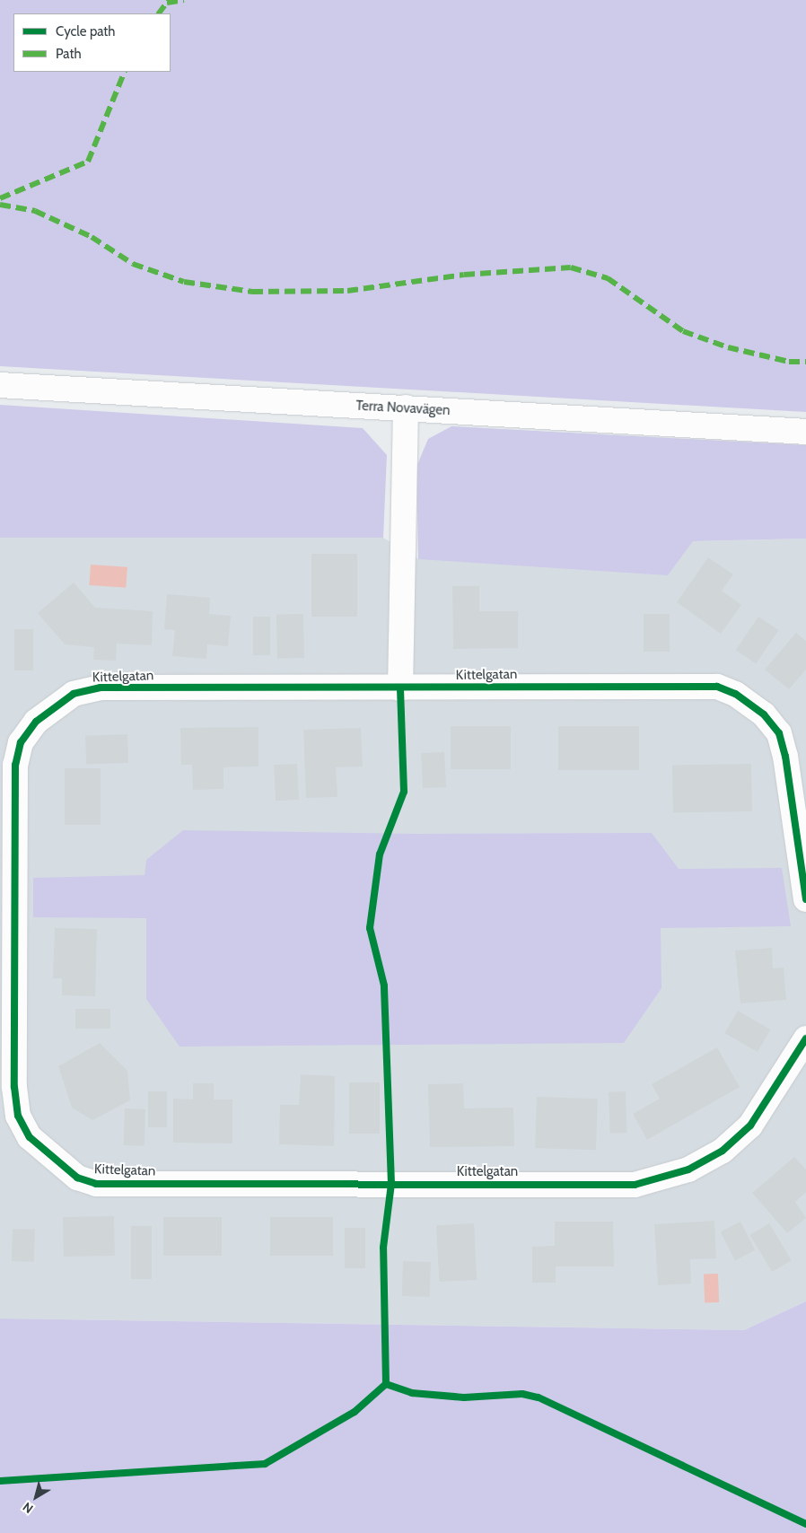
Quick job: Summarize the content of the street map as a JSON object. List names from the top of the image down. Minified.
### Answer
{"streets":{"street":["Terra Novavägen","Kittelgatan"]},"legend":["Cycle path","Path"],"north":"bottom left"}
